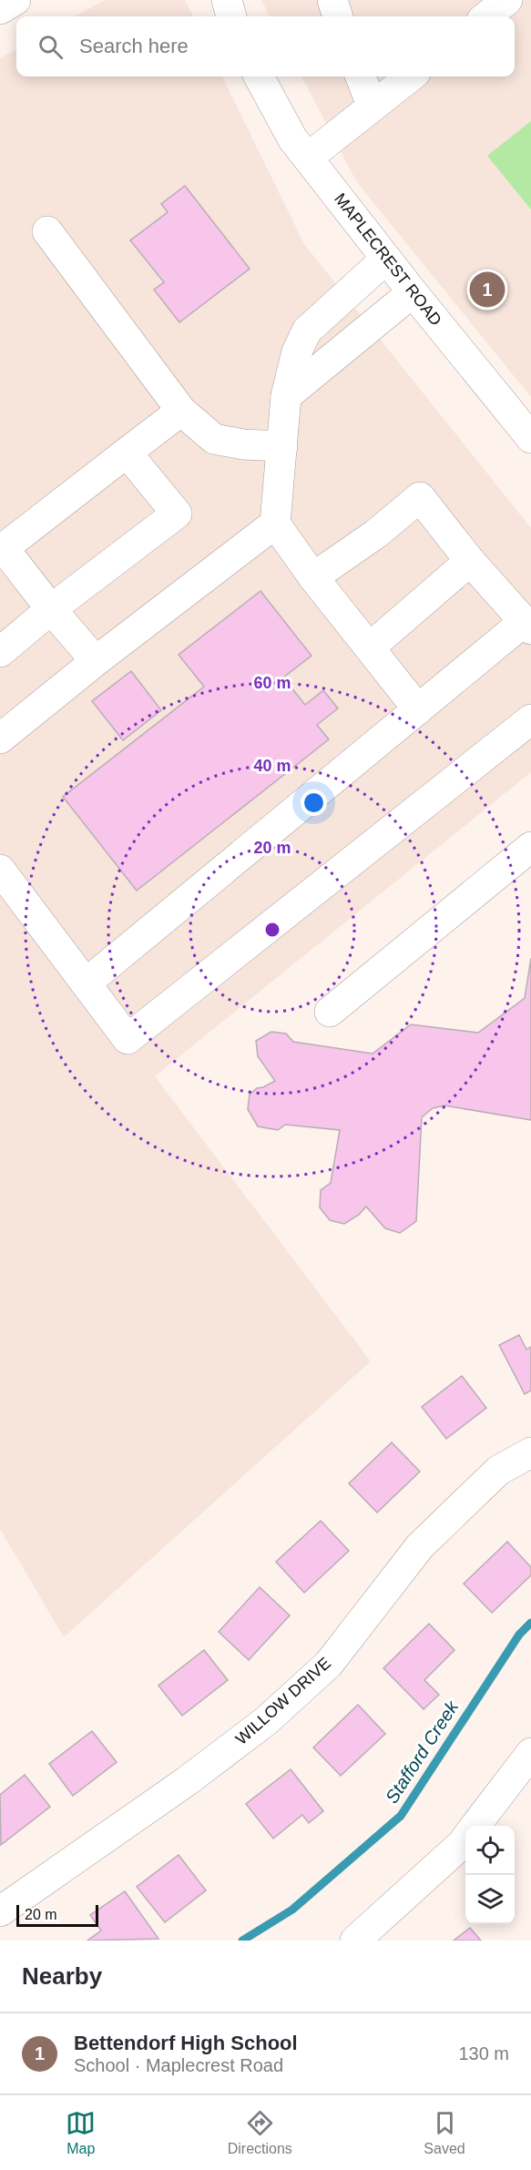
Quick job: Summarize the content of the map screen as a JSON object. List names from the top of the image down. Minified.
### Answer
{"streets":{"street":["MAPLECREST ROAD","WILLOW DRIVE"]},"water":["Stafford Creek"],"scale_bar":"20 m","page":{"search":"Search here","pins":"1","scale":"20 m","heading":"Nearby","list":[{"mark":"1","name":"Bettendorf High School","note":"School · Maplecrest Road","value":"130 m"}],"nav":["Map","Directions","Saved"]},"rings":["60 m","40 m","20 m"]}
